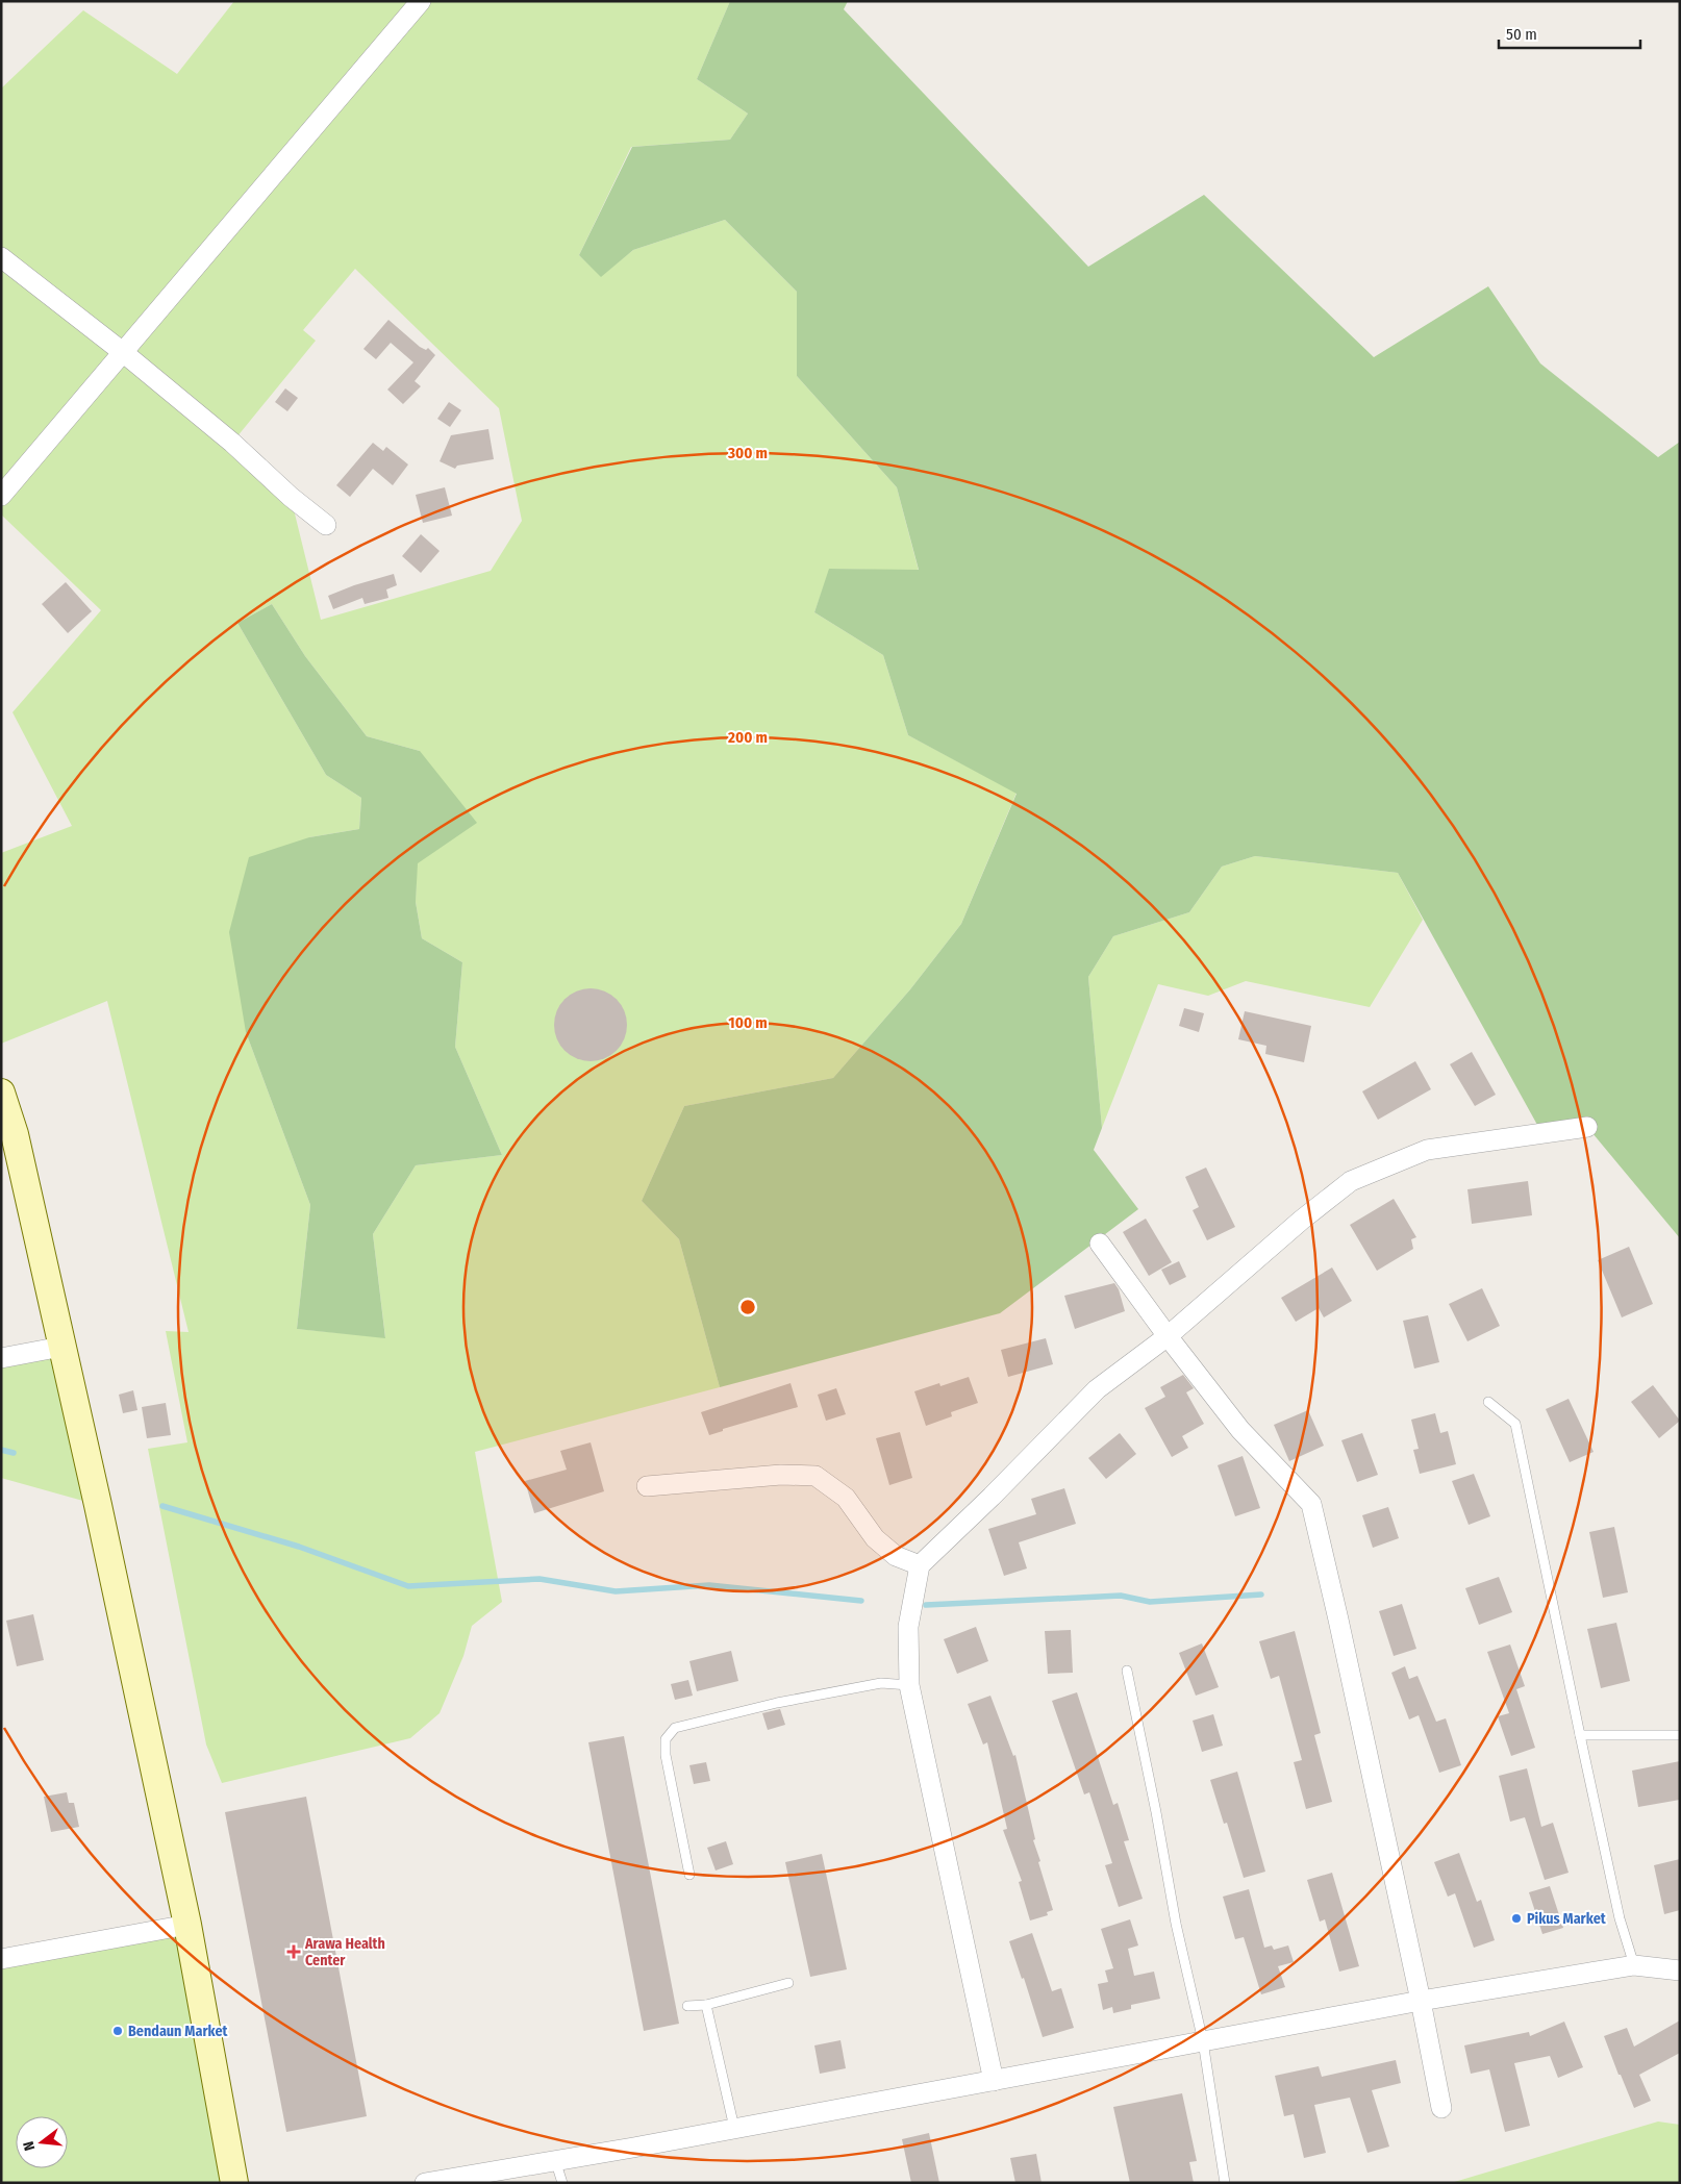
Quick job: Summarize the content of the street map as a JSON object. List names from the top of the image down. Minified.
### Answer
{"places":{"other":["Pikus Market","Bendaun Market"],"health":["Arawa Health Center"]},"scale_bar":"50 m","north":"left","rings":["300 m","200 m","100 m"]}
